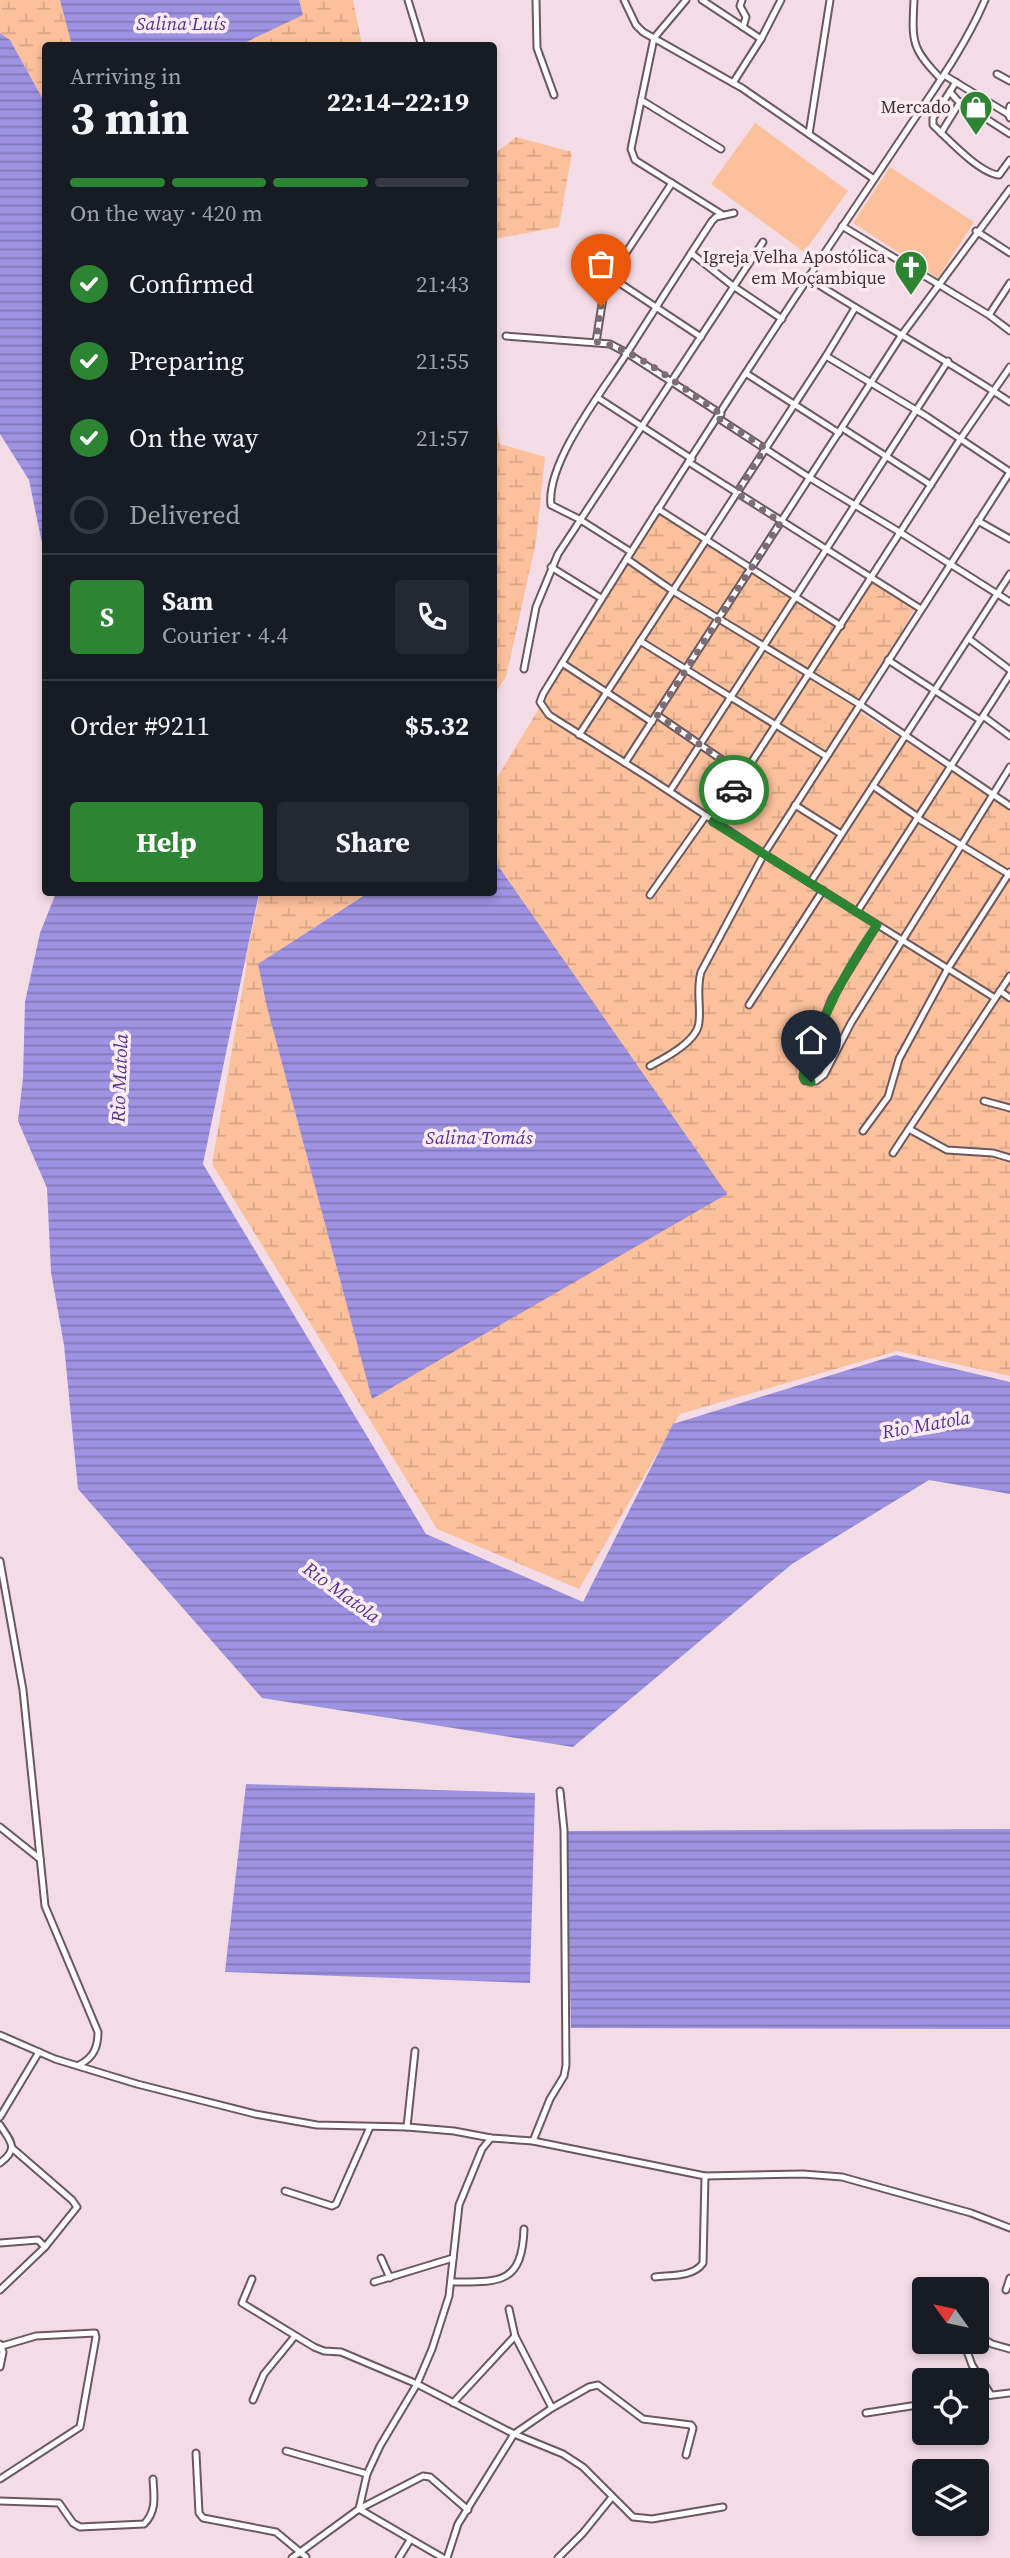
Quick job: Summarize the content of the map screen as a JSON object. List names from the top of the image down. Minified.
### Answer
{"water":["Salina Luís","Rio Matola","Salina Tomás"],"places":{"shop":["Mercado"],"church":["Igreja Velha Apostólica em Moçambique"]},"north":"top left","page":{"heading":["3 min","Arriving in","22:14–22:19"],"panel":["Sam","Courier · 4.4","Order #9211","$5.32"],"bar":"On the way · 420 m","list":[["Confirmed","21:43"],["Preparing","21:55"],["On the way","21:57"],"Delivered"],"round":"S","buttons":["Help","Share"]}}
